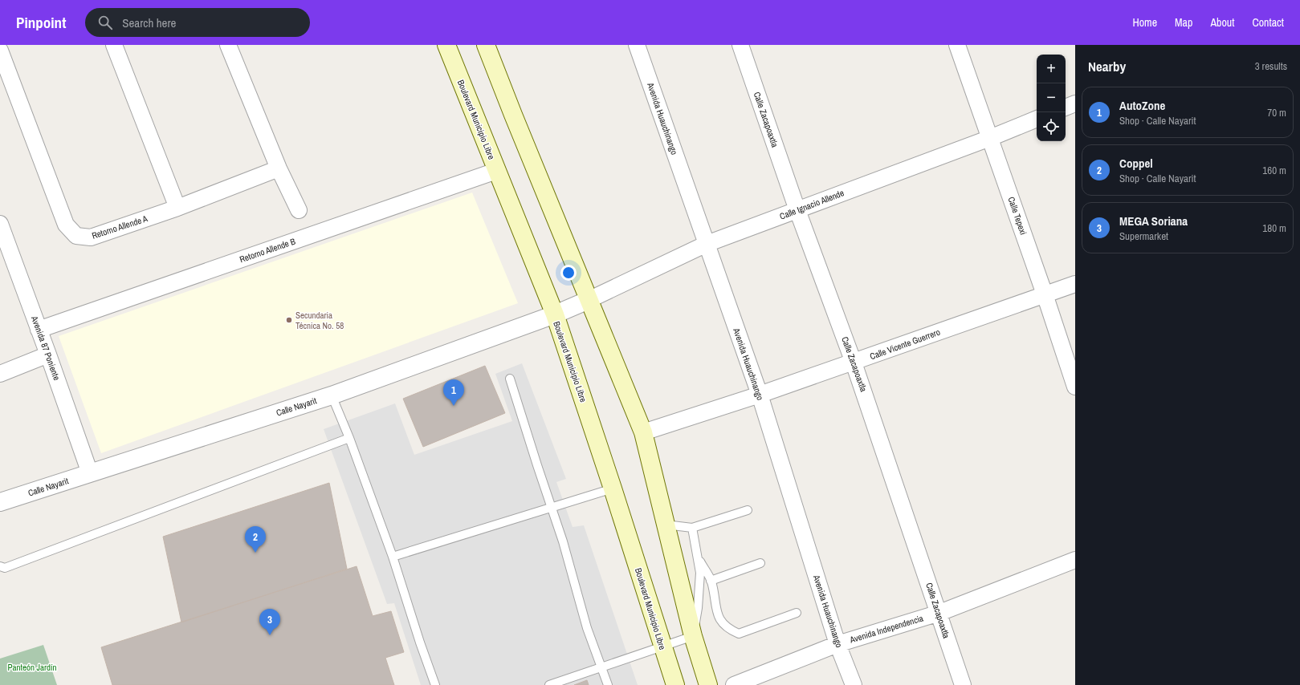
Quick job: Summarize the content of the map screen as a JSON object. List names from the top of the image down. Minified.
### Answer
{"streets":{"main road":["Boulevard Municipio Libre"],"street":["Avenida Huauchinango","Calle Zacapoaxtla","Calle Ignacio Allende","Calle Tepexi","Retorno Allende A","Retorno Allende B","Calle Vicente Guerrero","Avenida 87 Poniente","Calle Nayarit","Avenida Independencia"]},"crossings":[["Avenida Huauchinango","Calle Ignacio Allende"],["Avenida Huauchinango","Calle Vicente Guerrero"],["Avenida Huauchinango","Avenida Independencia"],["Boulevard Municipio Libre","Retorno Allende B"],["Boulevard Municipio Libre","Calle Nayarit"],["Calle Zacapoaxtla","Calle Ignacio Allende"],["Calle Zacapoaxtla","Calle Vicente Guerrero"],["Calle Zacapoaxtla","Avenida Independencia"],["Calle Ignacio Allende","Calle Tepexi"],["Calle Ignacio Allende","Calle Nayarit"],["Calle Tepexi","Calle Vicente Guerrero"],["Retorno Allende B","Avenida 87 Poniente"],["Avenida 87 Poniente","Calle Nayarit"]],"parks":["Panteón Jardín"],"places":["Secundaria Técnica No. 58"],"page":{"header":"Pinpoint","search":"Search here","nav":["Home","Map","About","Contact"],"heading":["Nearby","3 results"],"map_buttons":["+","−"],"list":[{"mark":"1","name":"AutoZone","note":"Shop · Calle Nayarit","value":"70 m"},{"mark":"2","name":"Coppel","note":"Shop · Calle Nayarit","value":"160 m"},{"mark":"3","name":"MEGA Soriana","note":"Supermarket","value":"180 m"}],"pins":["1","2","3"]}}
